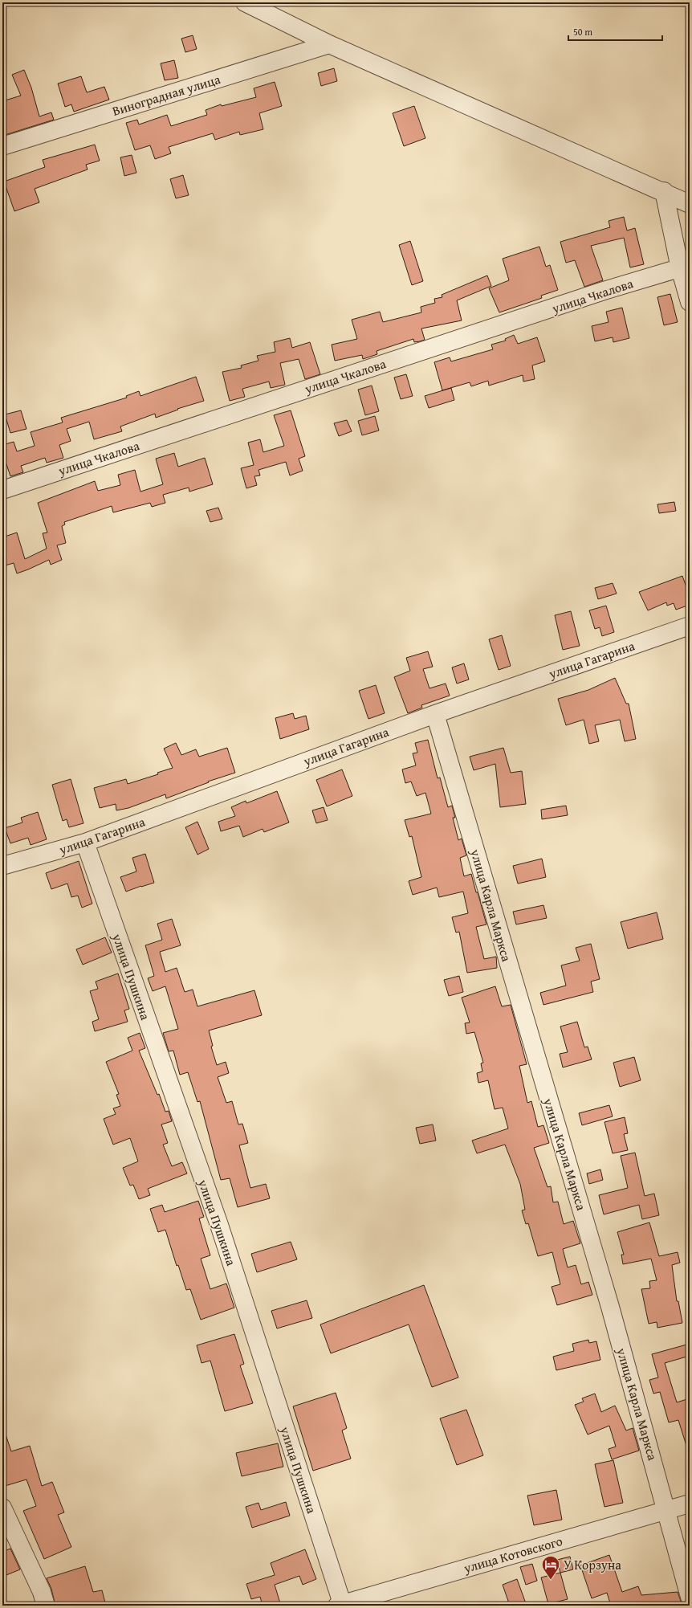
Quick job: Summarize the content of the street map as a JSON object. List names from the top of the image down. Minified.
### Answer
{"streets":{"street":["Виноградная улица","улица Чкалова","улица Гагарина","улица Карла Маркса","улица Пушкина","улица Котовского"]},"crossings":[["улица Гагарина","улица Карла Маркса"],["улица Гагарина","улица Пушкина"],["улица Карла Маркса","улица Котовского"],["улица Пушкина","улица Котовского"]],"places":{"hotel":["У Корзуна"]},"scale_bar":"50 m"}
